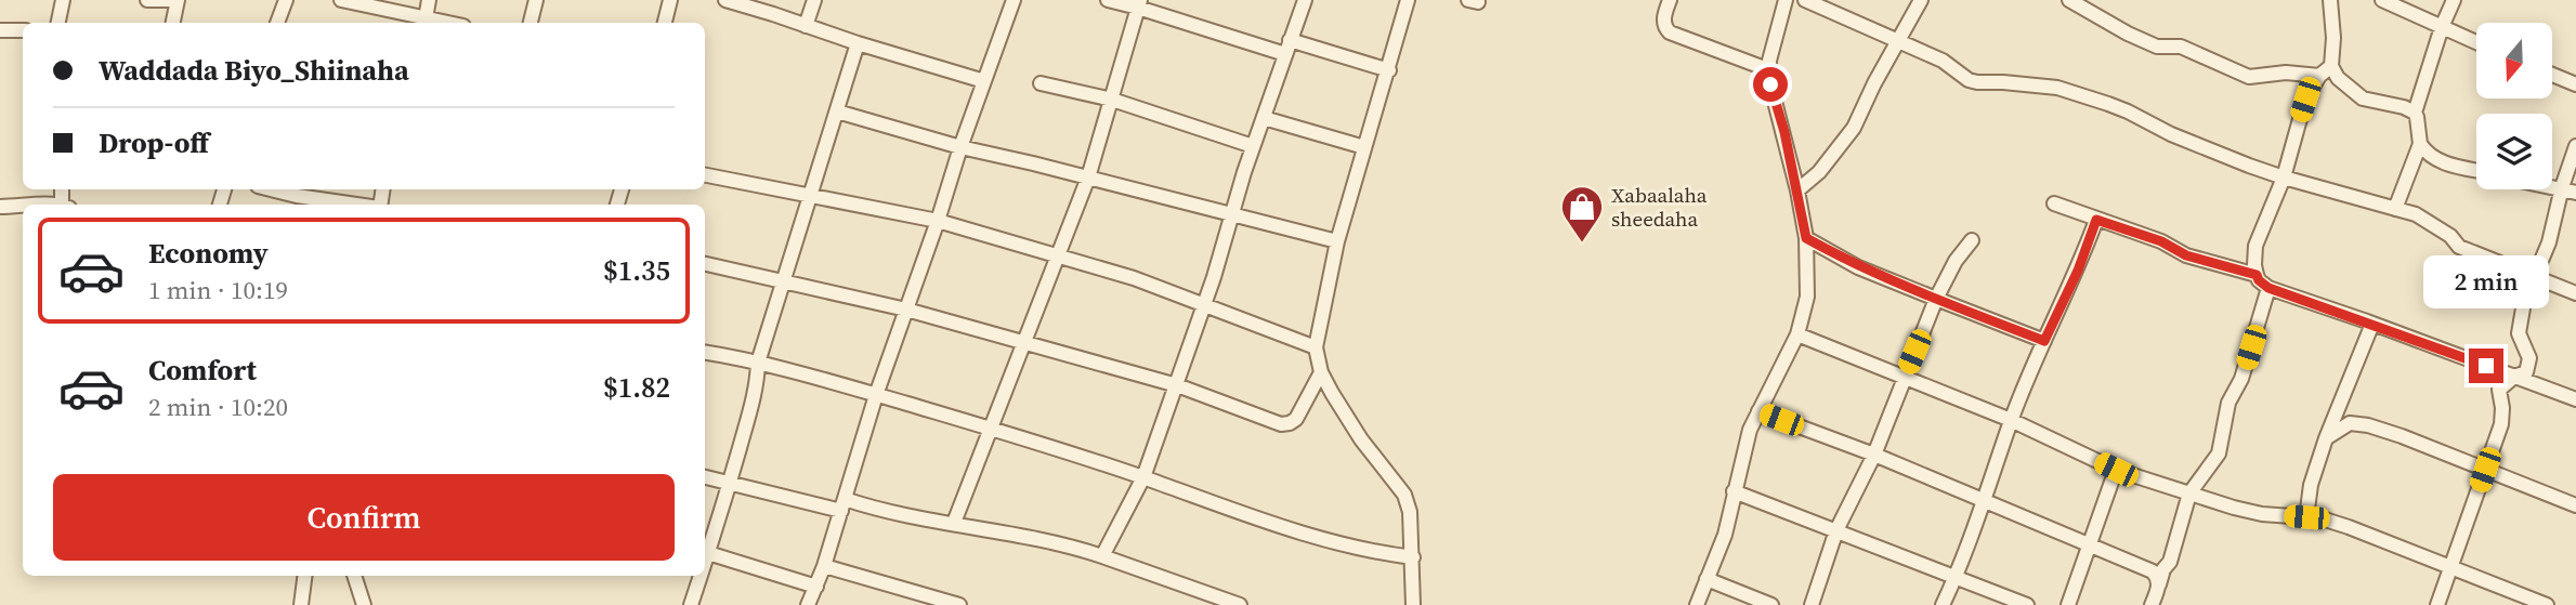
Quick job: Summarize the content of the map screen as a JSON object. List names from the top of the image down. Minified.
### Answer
{"places":{"shop":["Xabaalaha sheedaha"]},"north":"bottom","page":{"banner":["Waddada Biyo_Shiinaha","Drop-off"],"list":[{"name":"Economy","note":"1 min · 10:19","value":"$1.35"},{"name":"Comfort","note":"2 min · 10:20","value":"$1.82"}],"bubble":"2 min","buttons":"Confirm"}}
